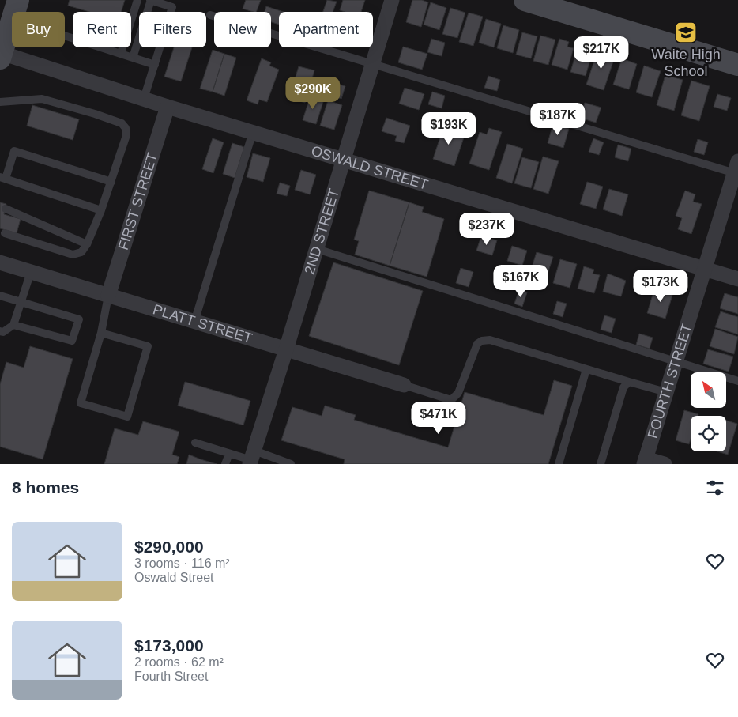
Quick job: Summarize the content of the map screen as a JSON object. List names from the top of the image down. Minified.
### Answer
{"streets":{"street":["OSWALD STREET","FIRST STREET","2ND STREET","PLATT STREET","FOURTH STREET"]},"crossings":[["OSWALD STREET","FIRST STREET"],["OSWALD STREET","2ND STREET"],["OSWALD STREET","FOURTH STREET"],["FIRST STREET","PLATT STREET"],["2ND STREET","PLATT STREET"]],"places":{"school or university":["Waite High School"]},"north":"top left","page":{"chip":["Buy","Rent","Filters","New","Apartment"],"price":["$217K","$290K","$187K","$193K","$237K","$167K","$173K","$471K"],"heading":"8 homes","list":[{"name":"$290,000","note":"3 rooms · 116 m² · Oswald Street"},{"name":"$173,000","note":"2 rooms · 62 m² · Fourth Street"}]}}
